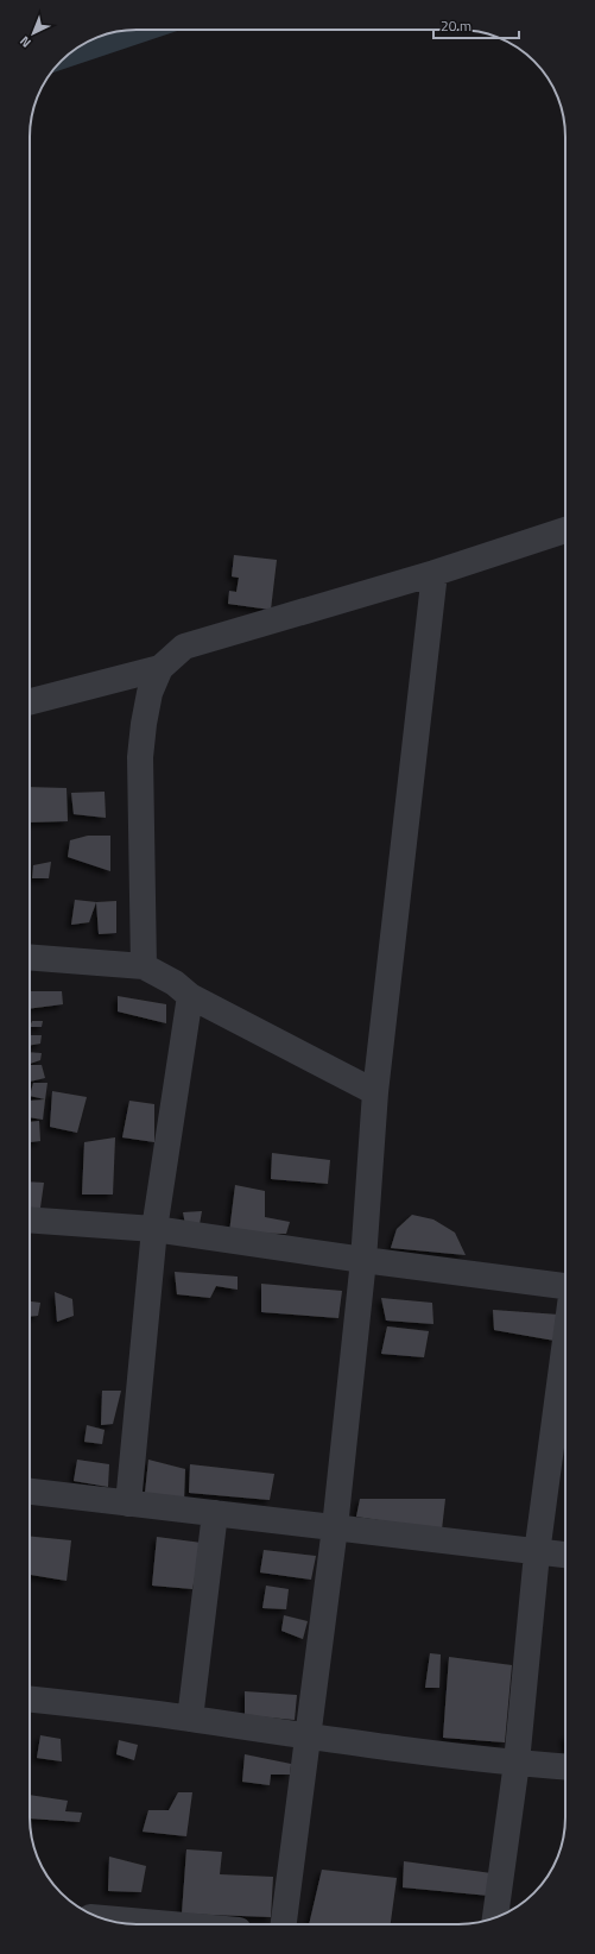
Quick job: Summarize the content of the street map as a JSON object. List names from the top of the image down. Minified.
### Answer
{"scale_bar":"20 m","north":"bottom left"}
